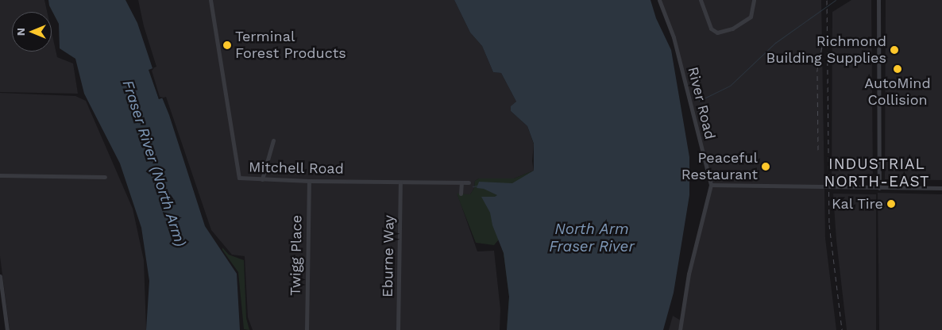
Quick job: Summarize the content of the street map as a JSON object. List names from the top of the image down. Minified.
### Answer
{"streets":{"street":["River Road","Mitchell Road","Twigg Place","Eburne Way"]},"crossings":[["Mitchell Road","Twigg Place"],["Mitchell Road","Eburne Way"]],"districts":["INDUSTRIAL NORTH-EAST"],"water":["Fraser River (North Arm)","North Arm Fraser River"],"places":["Terminal Forest Products","Richmond Building Supplies","AutoMind Collision","Peaceful Restaurant","Kal Tire"],"north":"left"}
